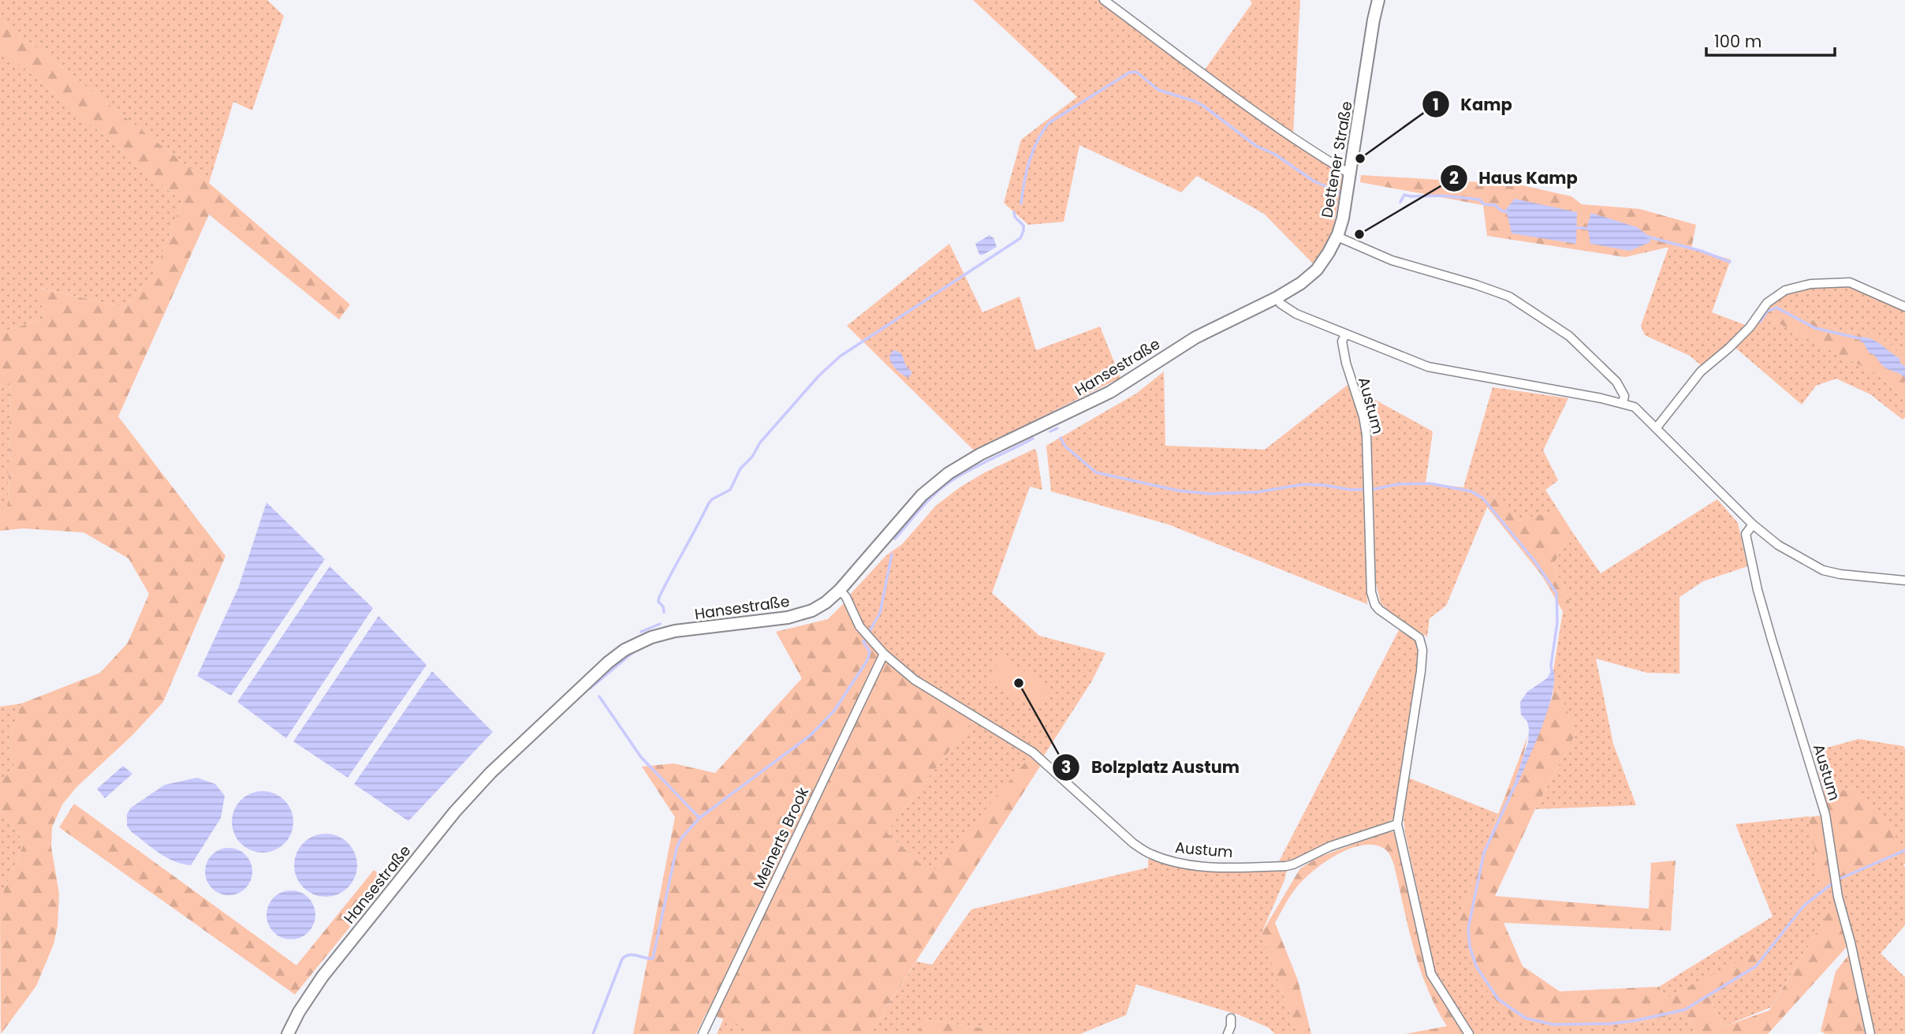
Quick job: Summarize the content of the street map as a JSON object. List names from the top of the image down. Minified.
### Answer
{"streets":{"street":["Dettener Straße","Hansestraße","Austum","Meinerts Brook"]},"crossings":[["Dettener Straße","Hansestraße"],["Hansestraße","Austum"],["Austum","Meinerts Brook"]],"places":["Kamp","Haus Kamp","Bolzplatz Austum"],"scale_bar":"100 m"}
